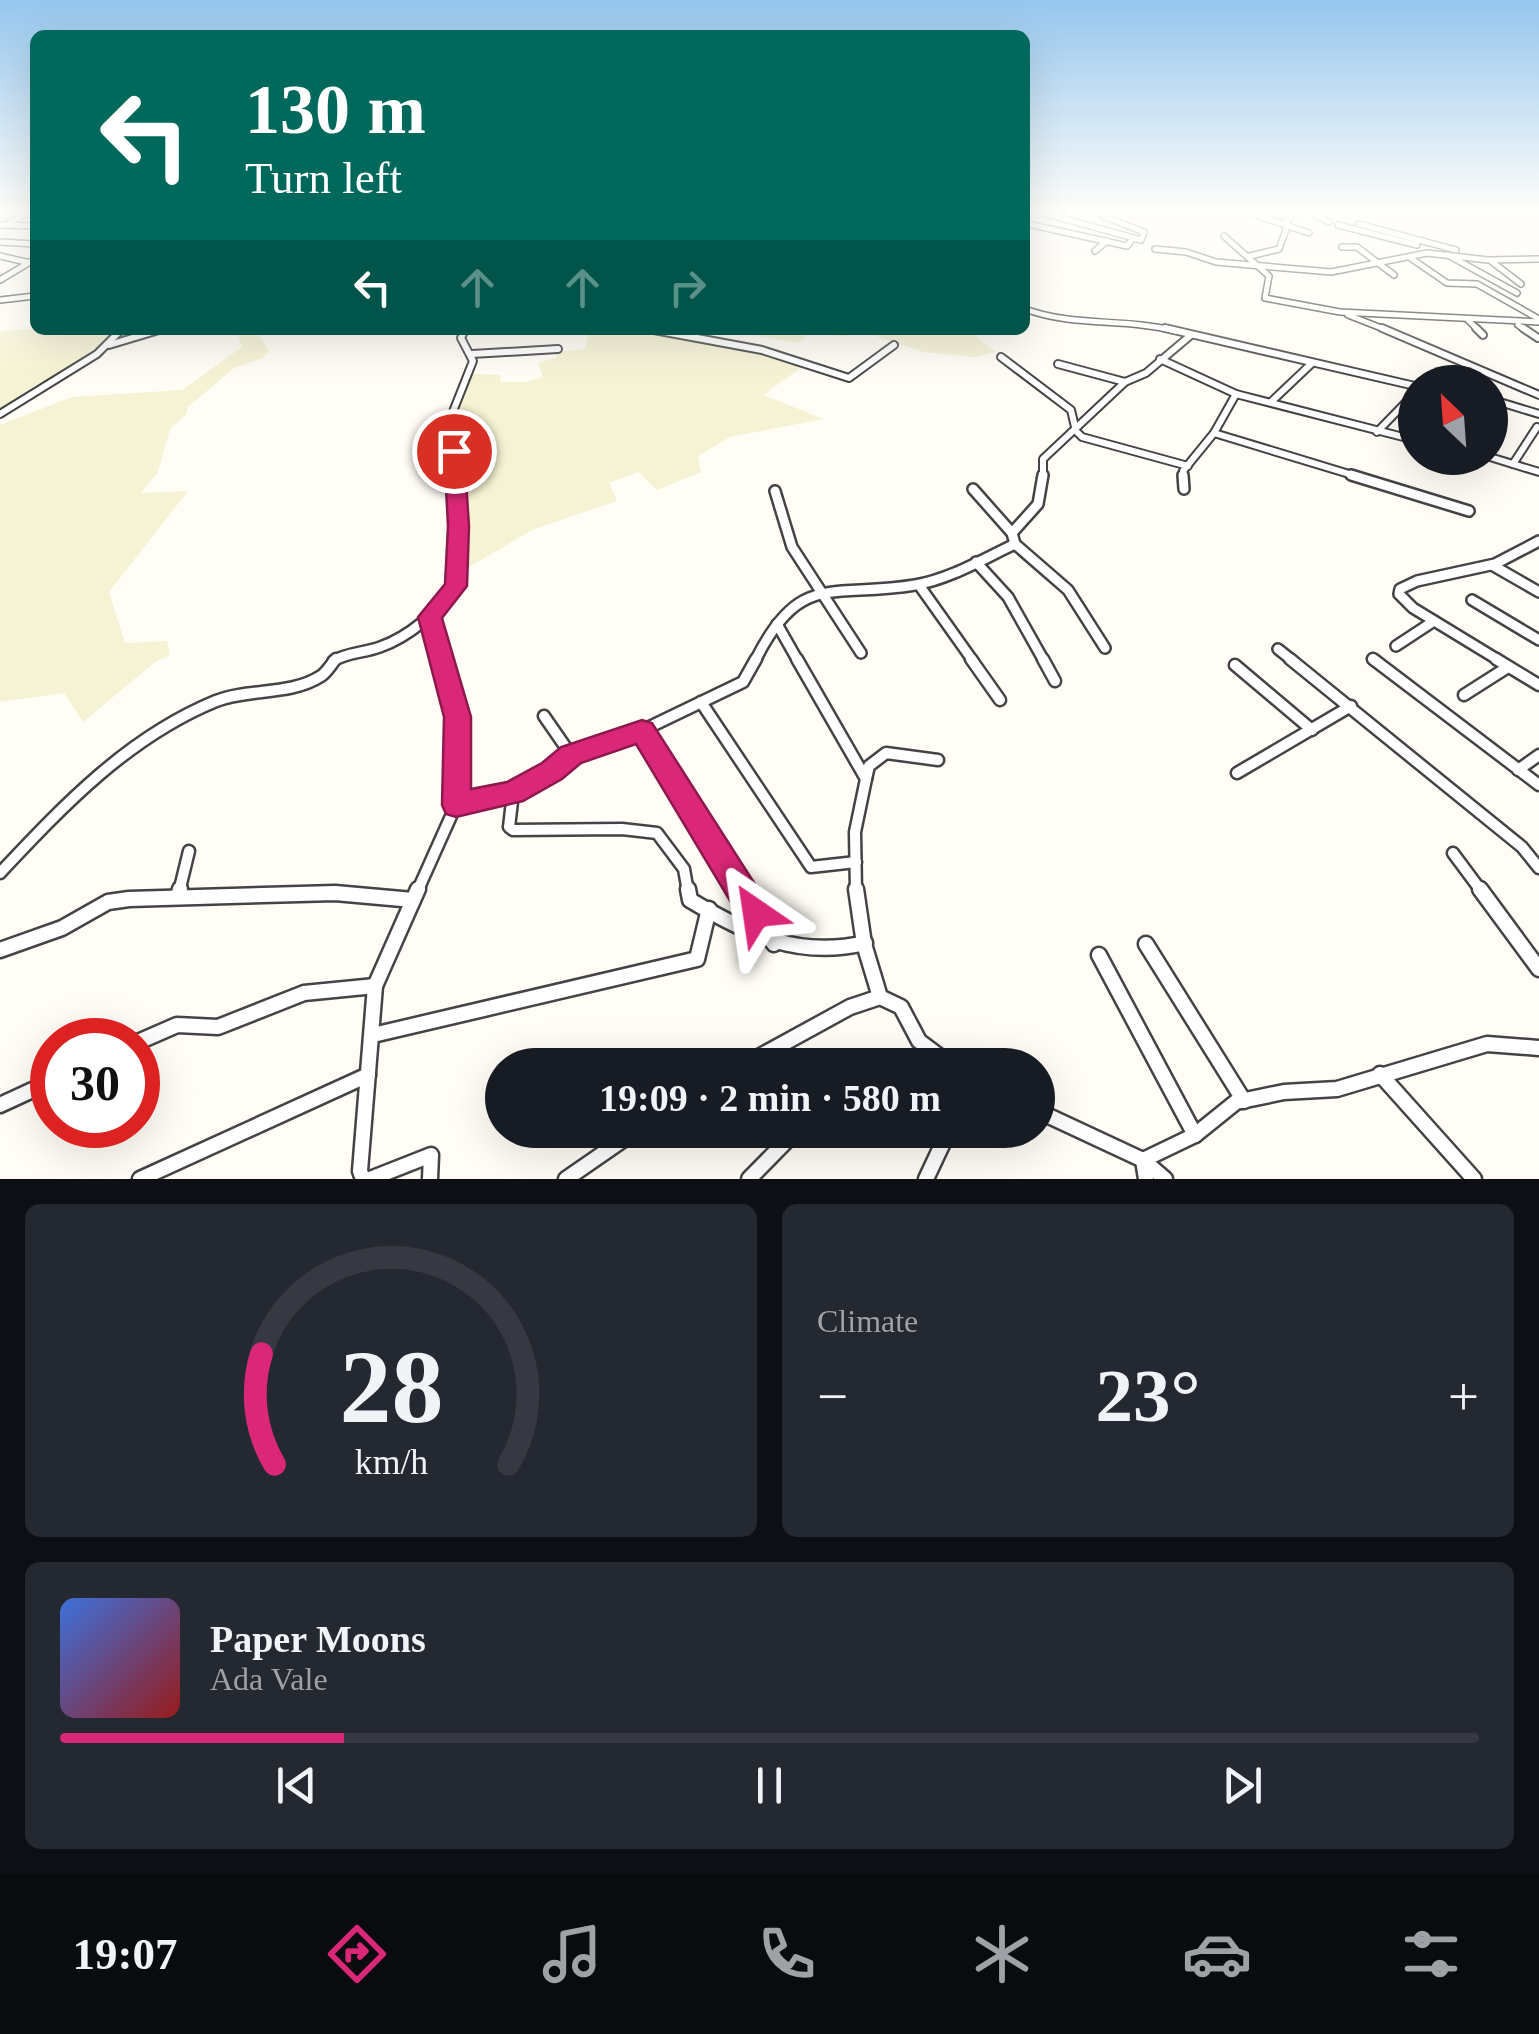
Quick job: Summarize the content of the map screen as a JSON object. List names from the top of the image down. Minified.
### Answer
{"north":"top left","page":{"turn":["130 m","Turn left"],"limit":"30","trip":"19:09 · 2 min · 580 m","tile":"Climate","heat":["−","23°","+"],"song":["Paper Moons","Ada Vale"],"tabs":"19:07","gauge":["28","km/h"]}}
